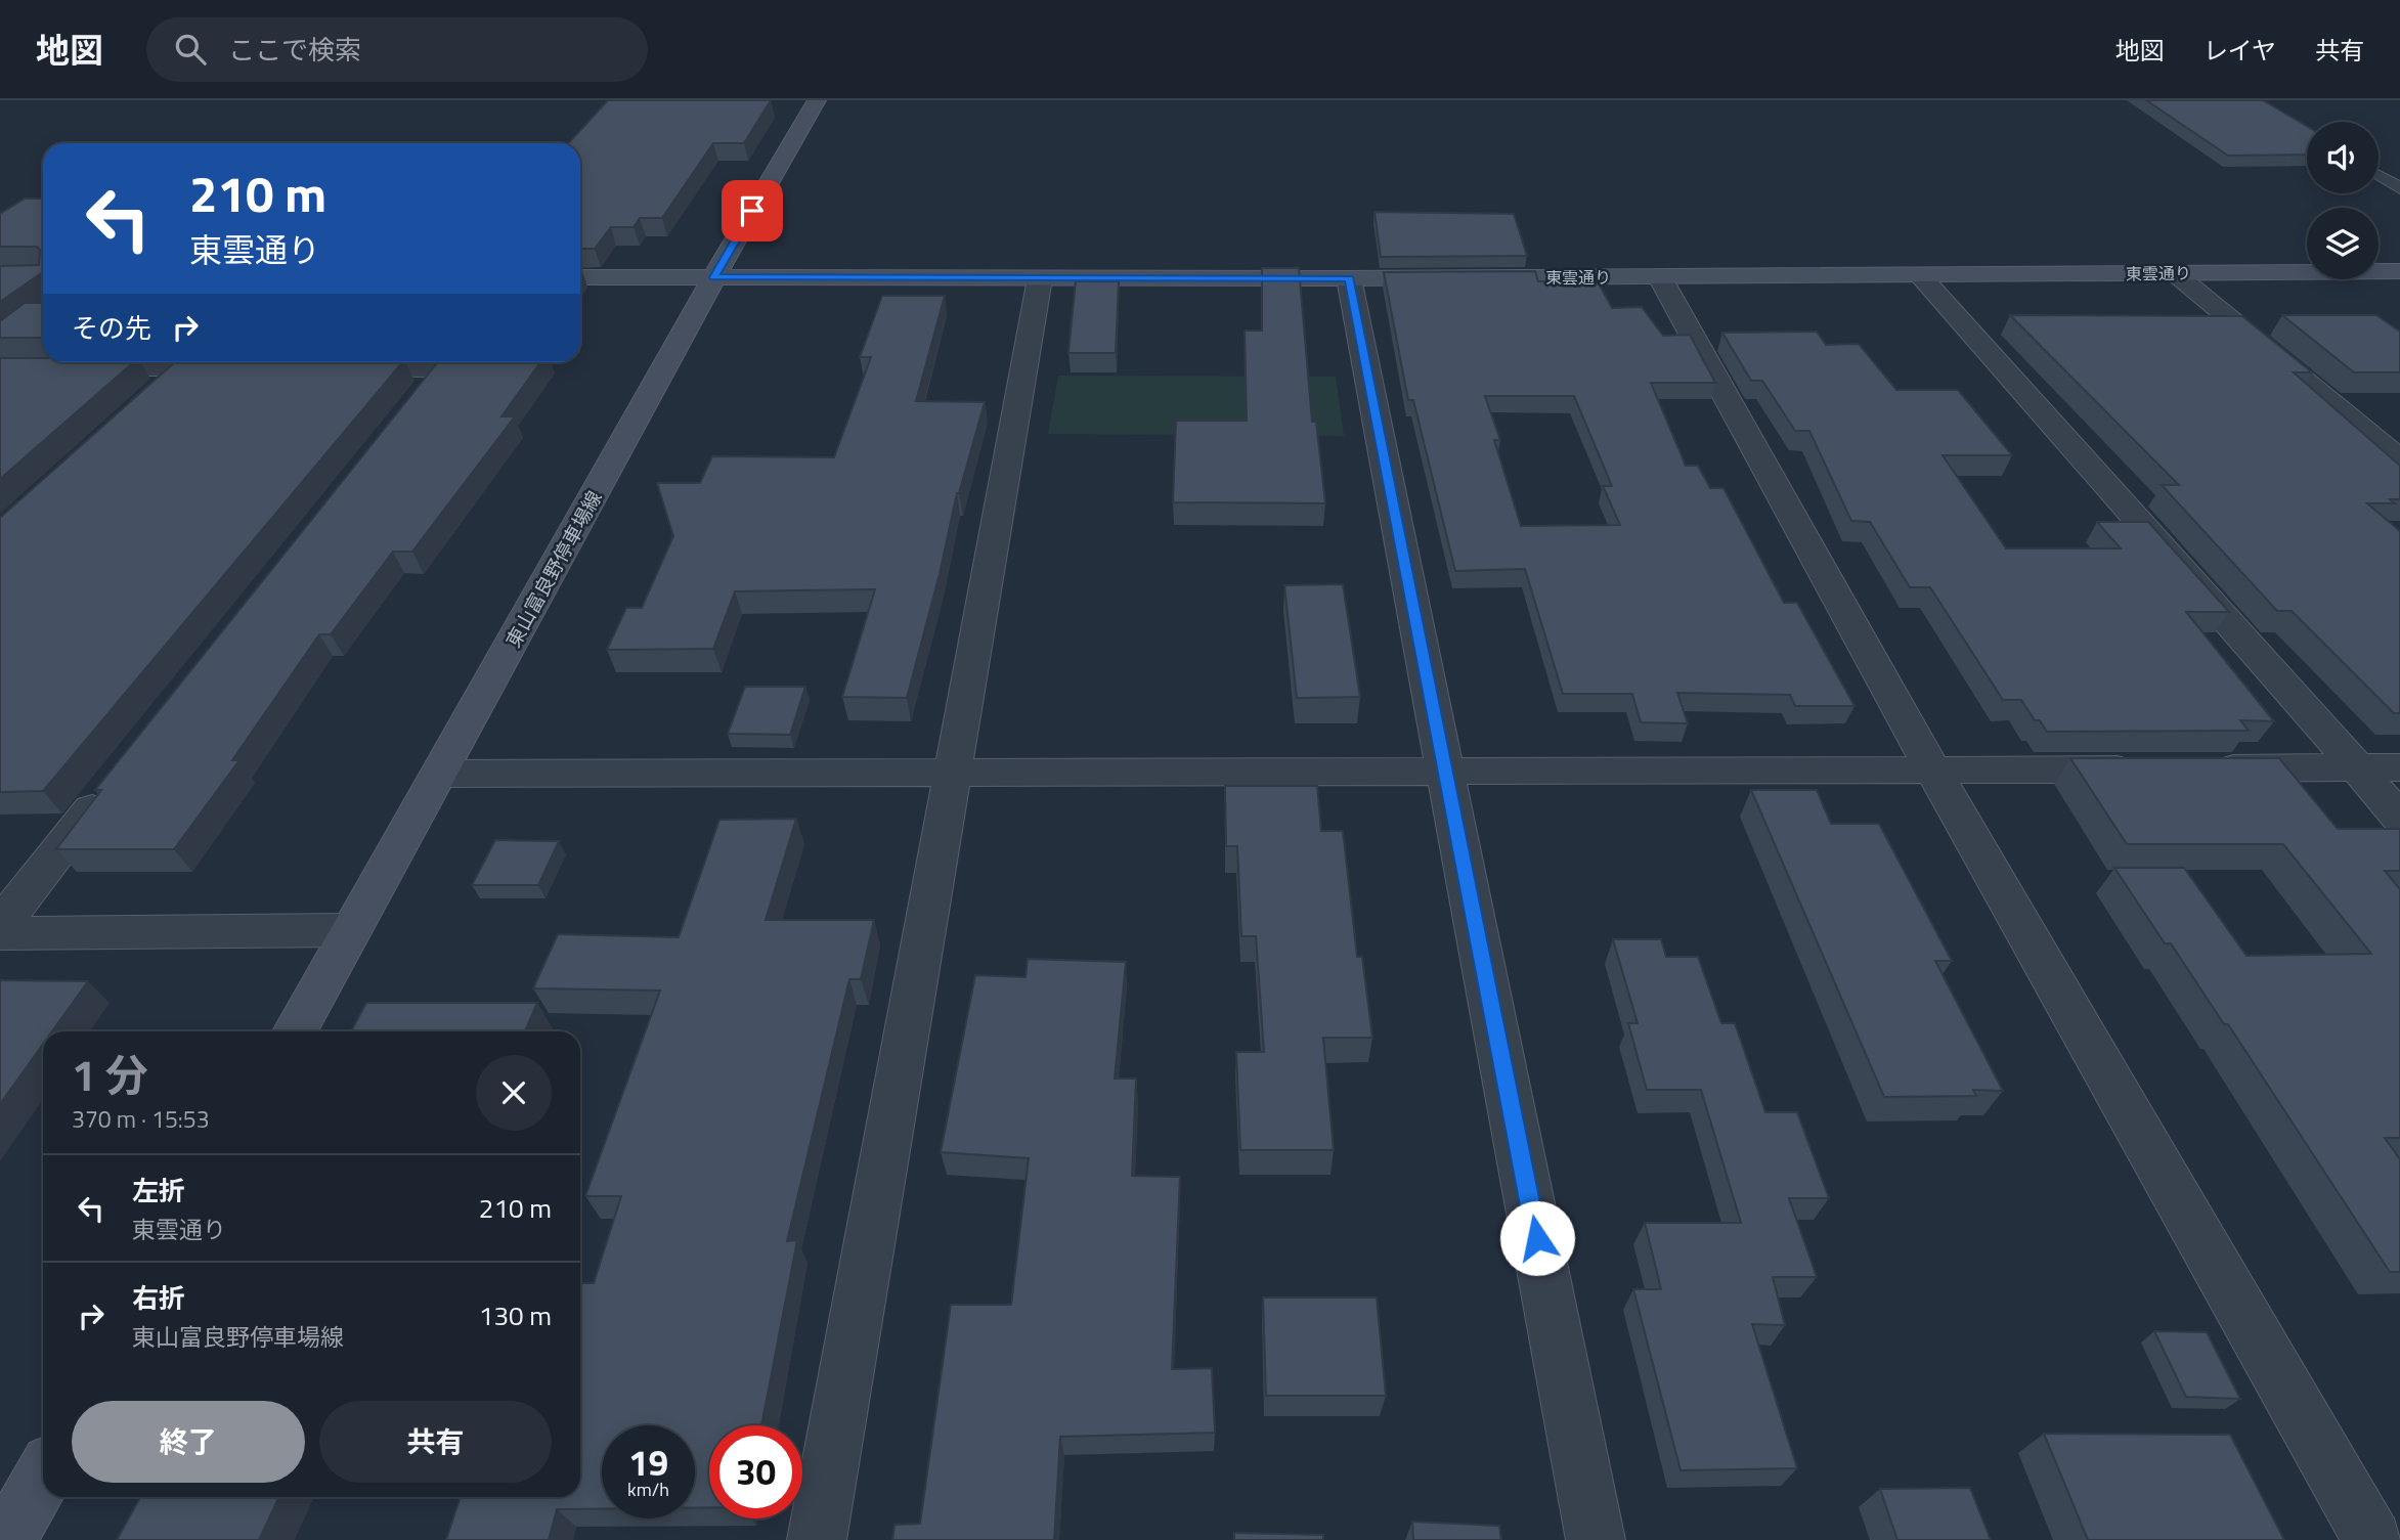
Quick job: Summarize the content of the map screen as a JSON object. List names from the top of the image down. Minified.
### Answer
{"streets":{"street":["東雲通り","東山富良野停車場線"]},"crossings":[["東雲通り","東山富良野停車場線"]],"page":{"header":"地図","search":"ここで検索","nav":["地図","レイヤ","共有"],"turn":["210 m","東雲通り"],"then":"その先","heading":["1 分","370 m · 15:53"],"list":[{"name":"左折","note":"東雲通り","value":"210 m"},{"name":"右折","note":"東山富良野停車場線","value":"130 m"}],"buttons":["終了","共有"],"speed":"19 km/h","limit":"30"}}
